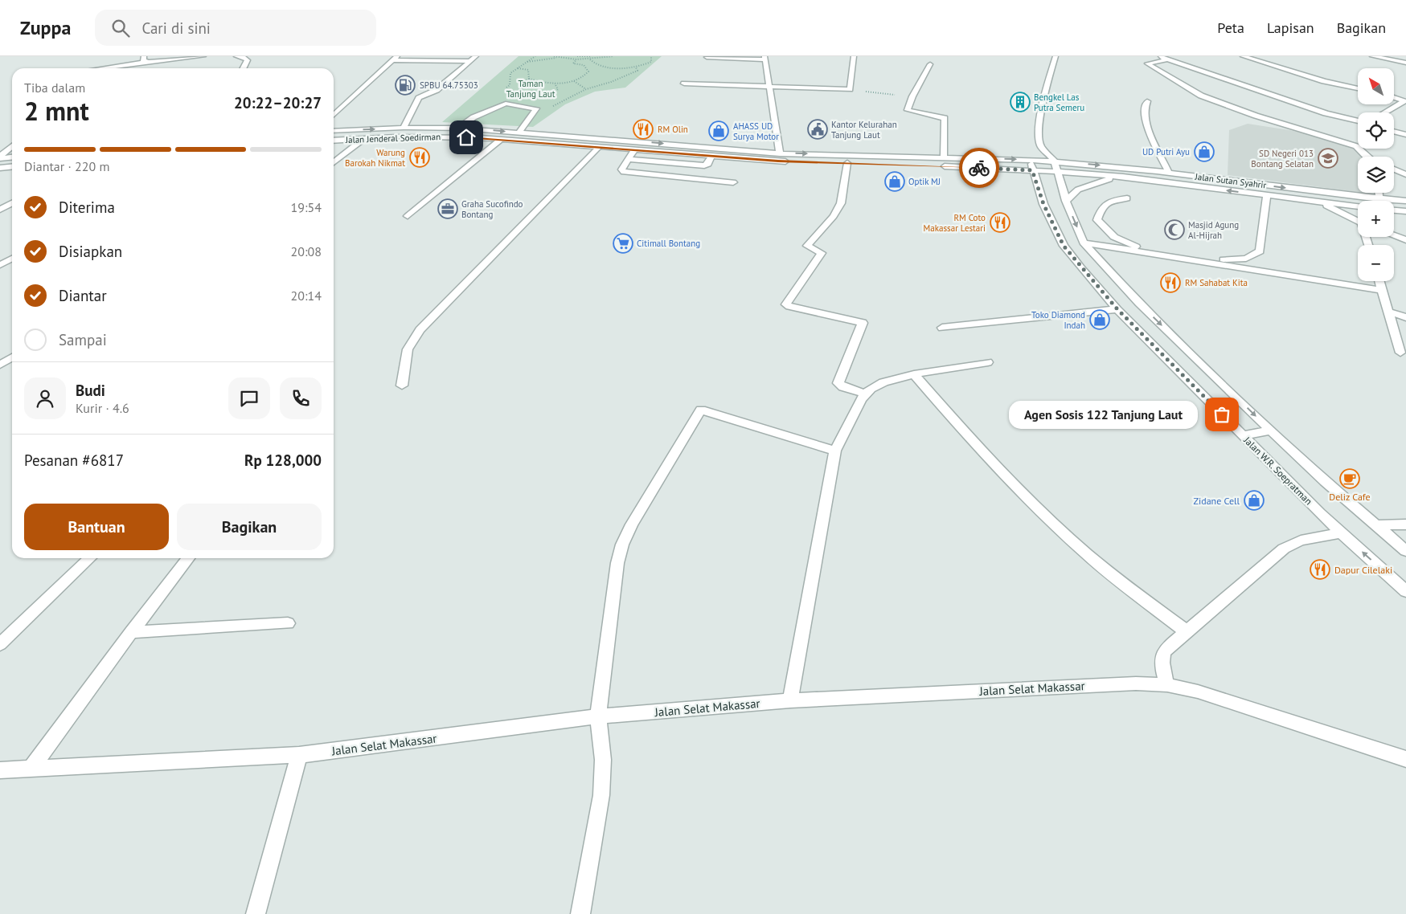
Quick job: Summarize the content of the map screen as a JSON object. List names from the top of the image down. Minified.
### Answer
{"streets":{"street":["Jalan Jenderal Soedirman","Jalan Sutan Syahrir","Jalan W.R. Soepratman","Jalan Selat Makassar"]},"crossings":[["Jalan Jenderal Soedirman","Jalan Sutan Syahrir"],["Jalan Jenderal Soedirman","Jalan W.R. Soepratman"]],"parks":["Taman Tanjung Laut"],"places":{"fuel station":["SPBU 64.75303"],"building":["Bengkel Las Putra Semeru"],"restaurant":["RM Olin","Warung Barokah Nikmat","RM Coto Makassar Lestari","RM Sahabat Kita","Dapur Cilelaki"],"public building":["Kantor Kelurahan Tanjung Laut"],"shop":["AHASS UD Surya Motor","UD Putri Ayu","Optik MJ","Toko Diamond Indah","Zidane Cell"],"school or university":["SD Negeri 013 Bontang Selatan"],"office":["Graha Sucofindo Bontang"],"mosque":["Masjid Agung Al-Hijrah"],"supermarket":["Citimall Bontang"],"other":["Agen Sosis 122 Tanjung Laut"],"cafe":["Deliz Cafe"]},"north":"top left","page":{"header":"Zuppa","search":"Cari di sini","nav":["Peta","Lapisan","Bagikan"],"map_buttons":["+","−"],"heading":["2 mnt","Tiba dalam","20:22–20:27"],"panel":["Budi","Kurir · 4.6","Pesanan #6817","Rp 128,000"],"bar":"Diantar · 220 m","list":[["Diterima","19:54"],["Disiapkan","20:08"],["Diantar","20:14"],"Sampai"],"bubble":"Agen Sosis 122 Tanjung Laut","buttons":["Bantuan","Bagikan"]}}
